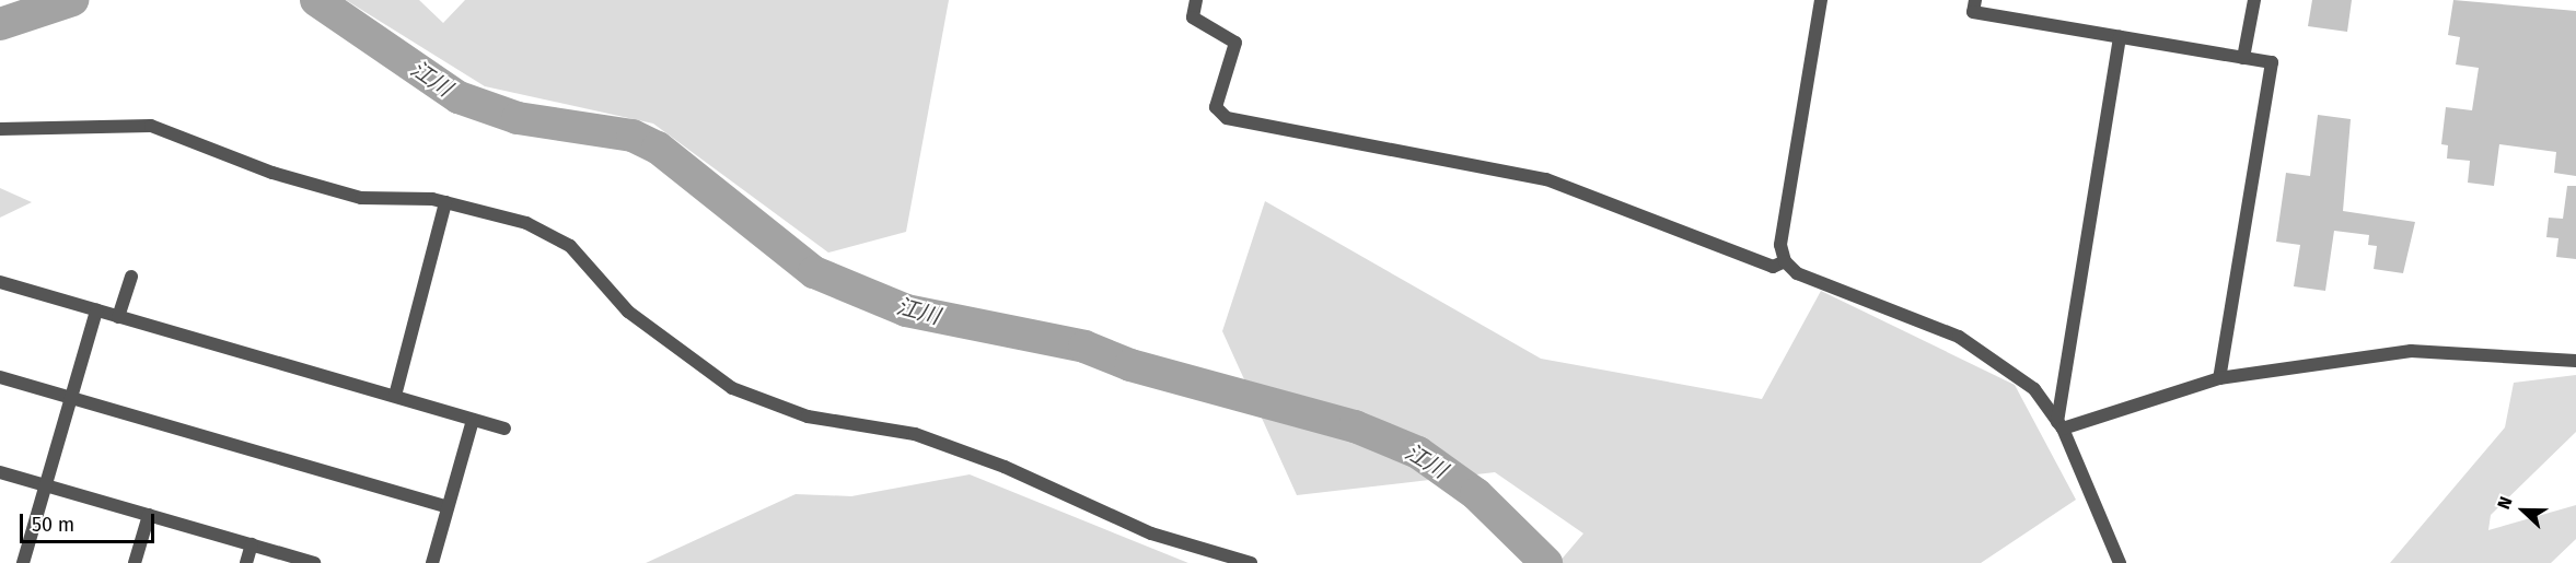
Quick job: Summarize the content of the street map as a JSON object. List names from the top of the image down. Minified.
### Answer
{"water":["江川"],"scale_bar":"50 m","north":"left"}
